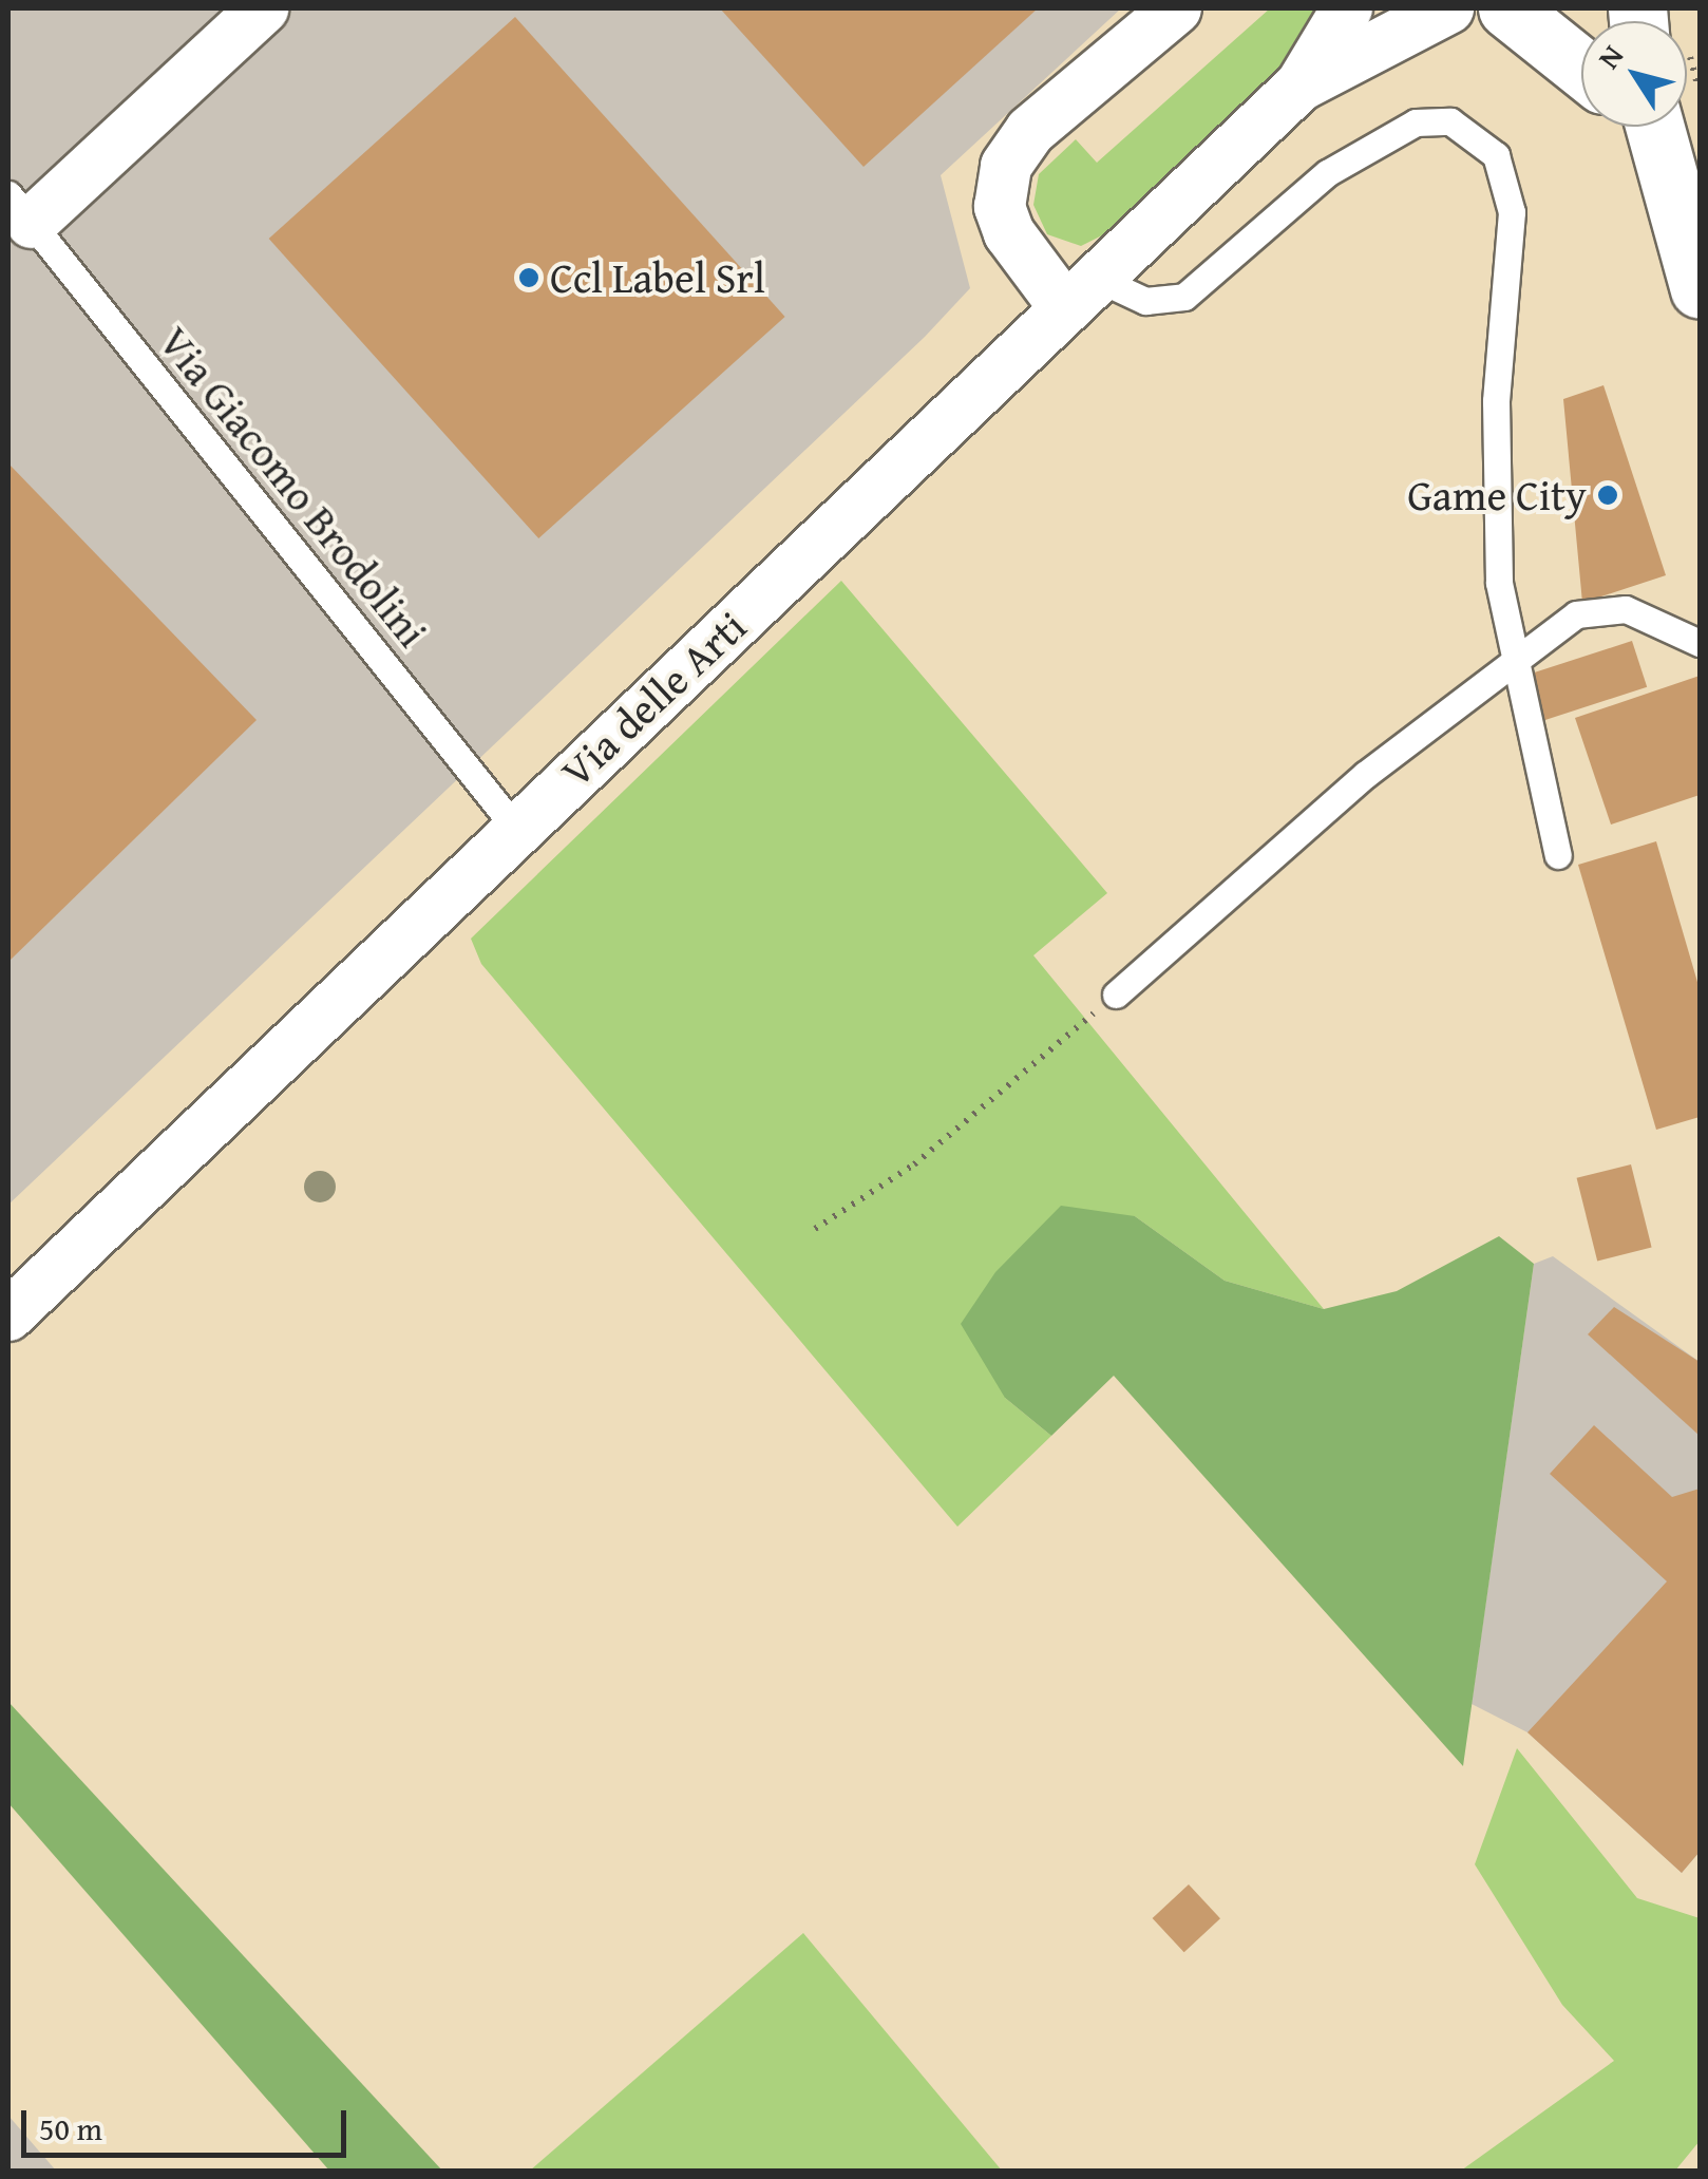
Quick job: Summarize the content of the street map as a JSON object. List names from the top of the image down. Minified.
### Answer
{"streets":{"street":["Via delle Arti"],"lane":["Via Giacomo Brodolini"]},"crossings":[["Via Giacomo Brodolini","Via delle Arti"]],"places":["Ccl Label Srl","Game City"],"scale_bar":"50 m","north":"top left"}
